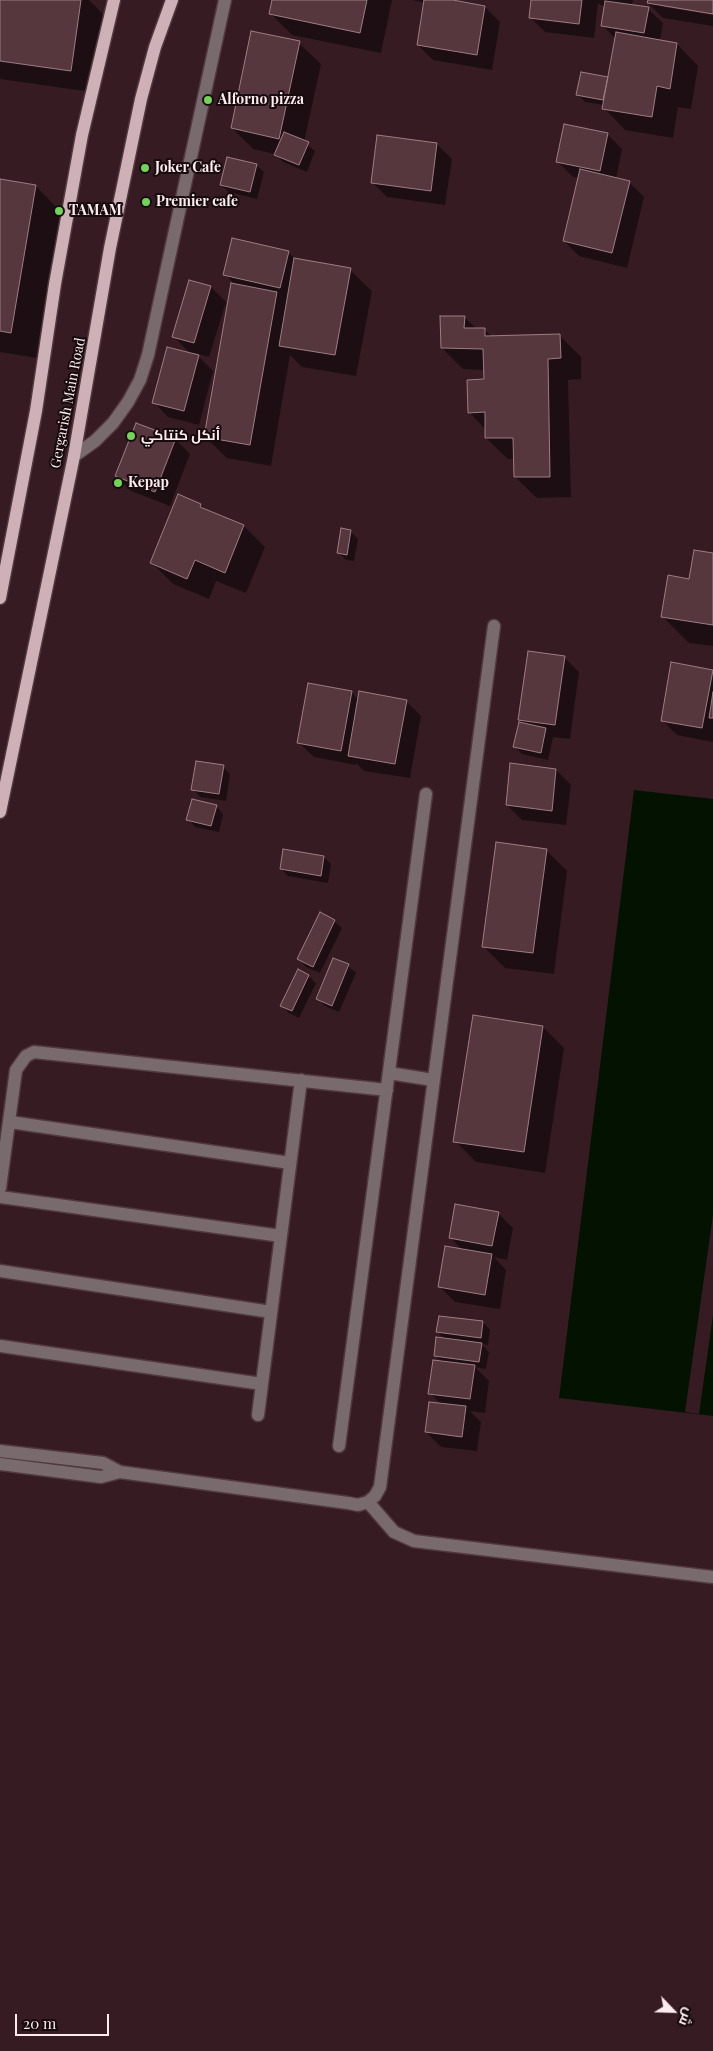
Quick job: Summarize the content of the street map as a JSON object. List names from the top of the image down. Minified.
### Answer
{"streets":{"main road":["Gergarish Main Road"]},"places":["Alforno pizza","Joker Cafe","Premier cafe","TAMAM","أنكل كنتاكي","Kepap"],"scale_bar":"20 m","north":"bottom right"}
